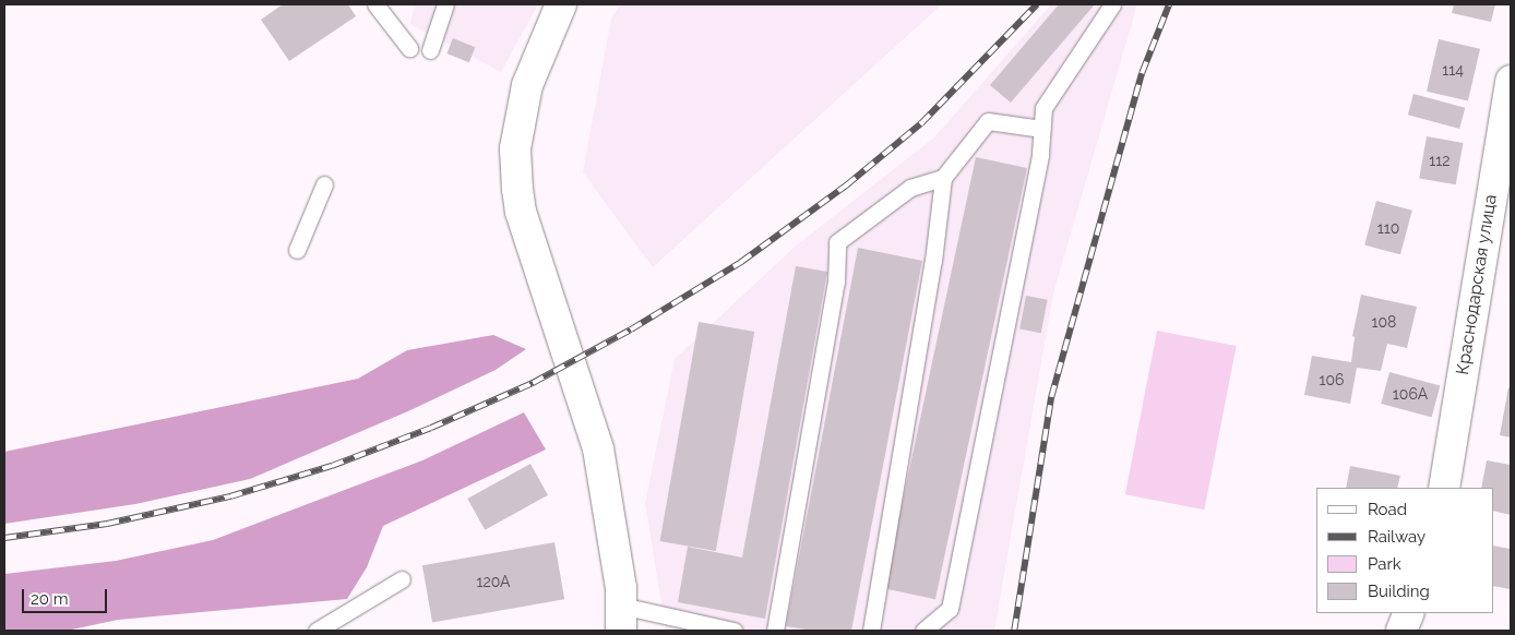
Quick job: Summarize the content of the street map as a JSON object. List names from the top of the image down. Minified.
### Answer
{"streets":{"main road":["Краснодарская улица"]},"house_numbers":["114","112","110","108","106","106А","120А"],"legend":["Road","Railway","Park","Building"],"scale_bar":"20 m"}
